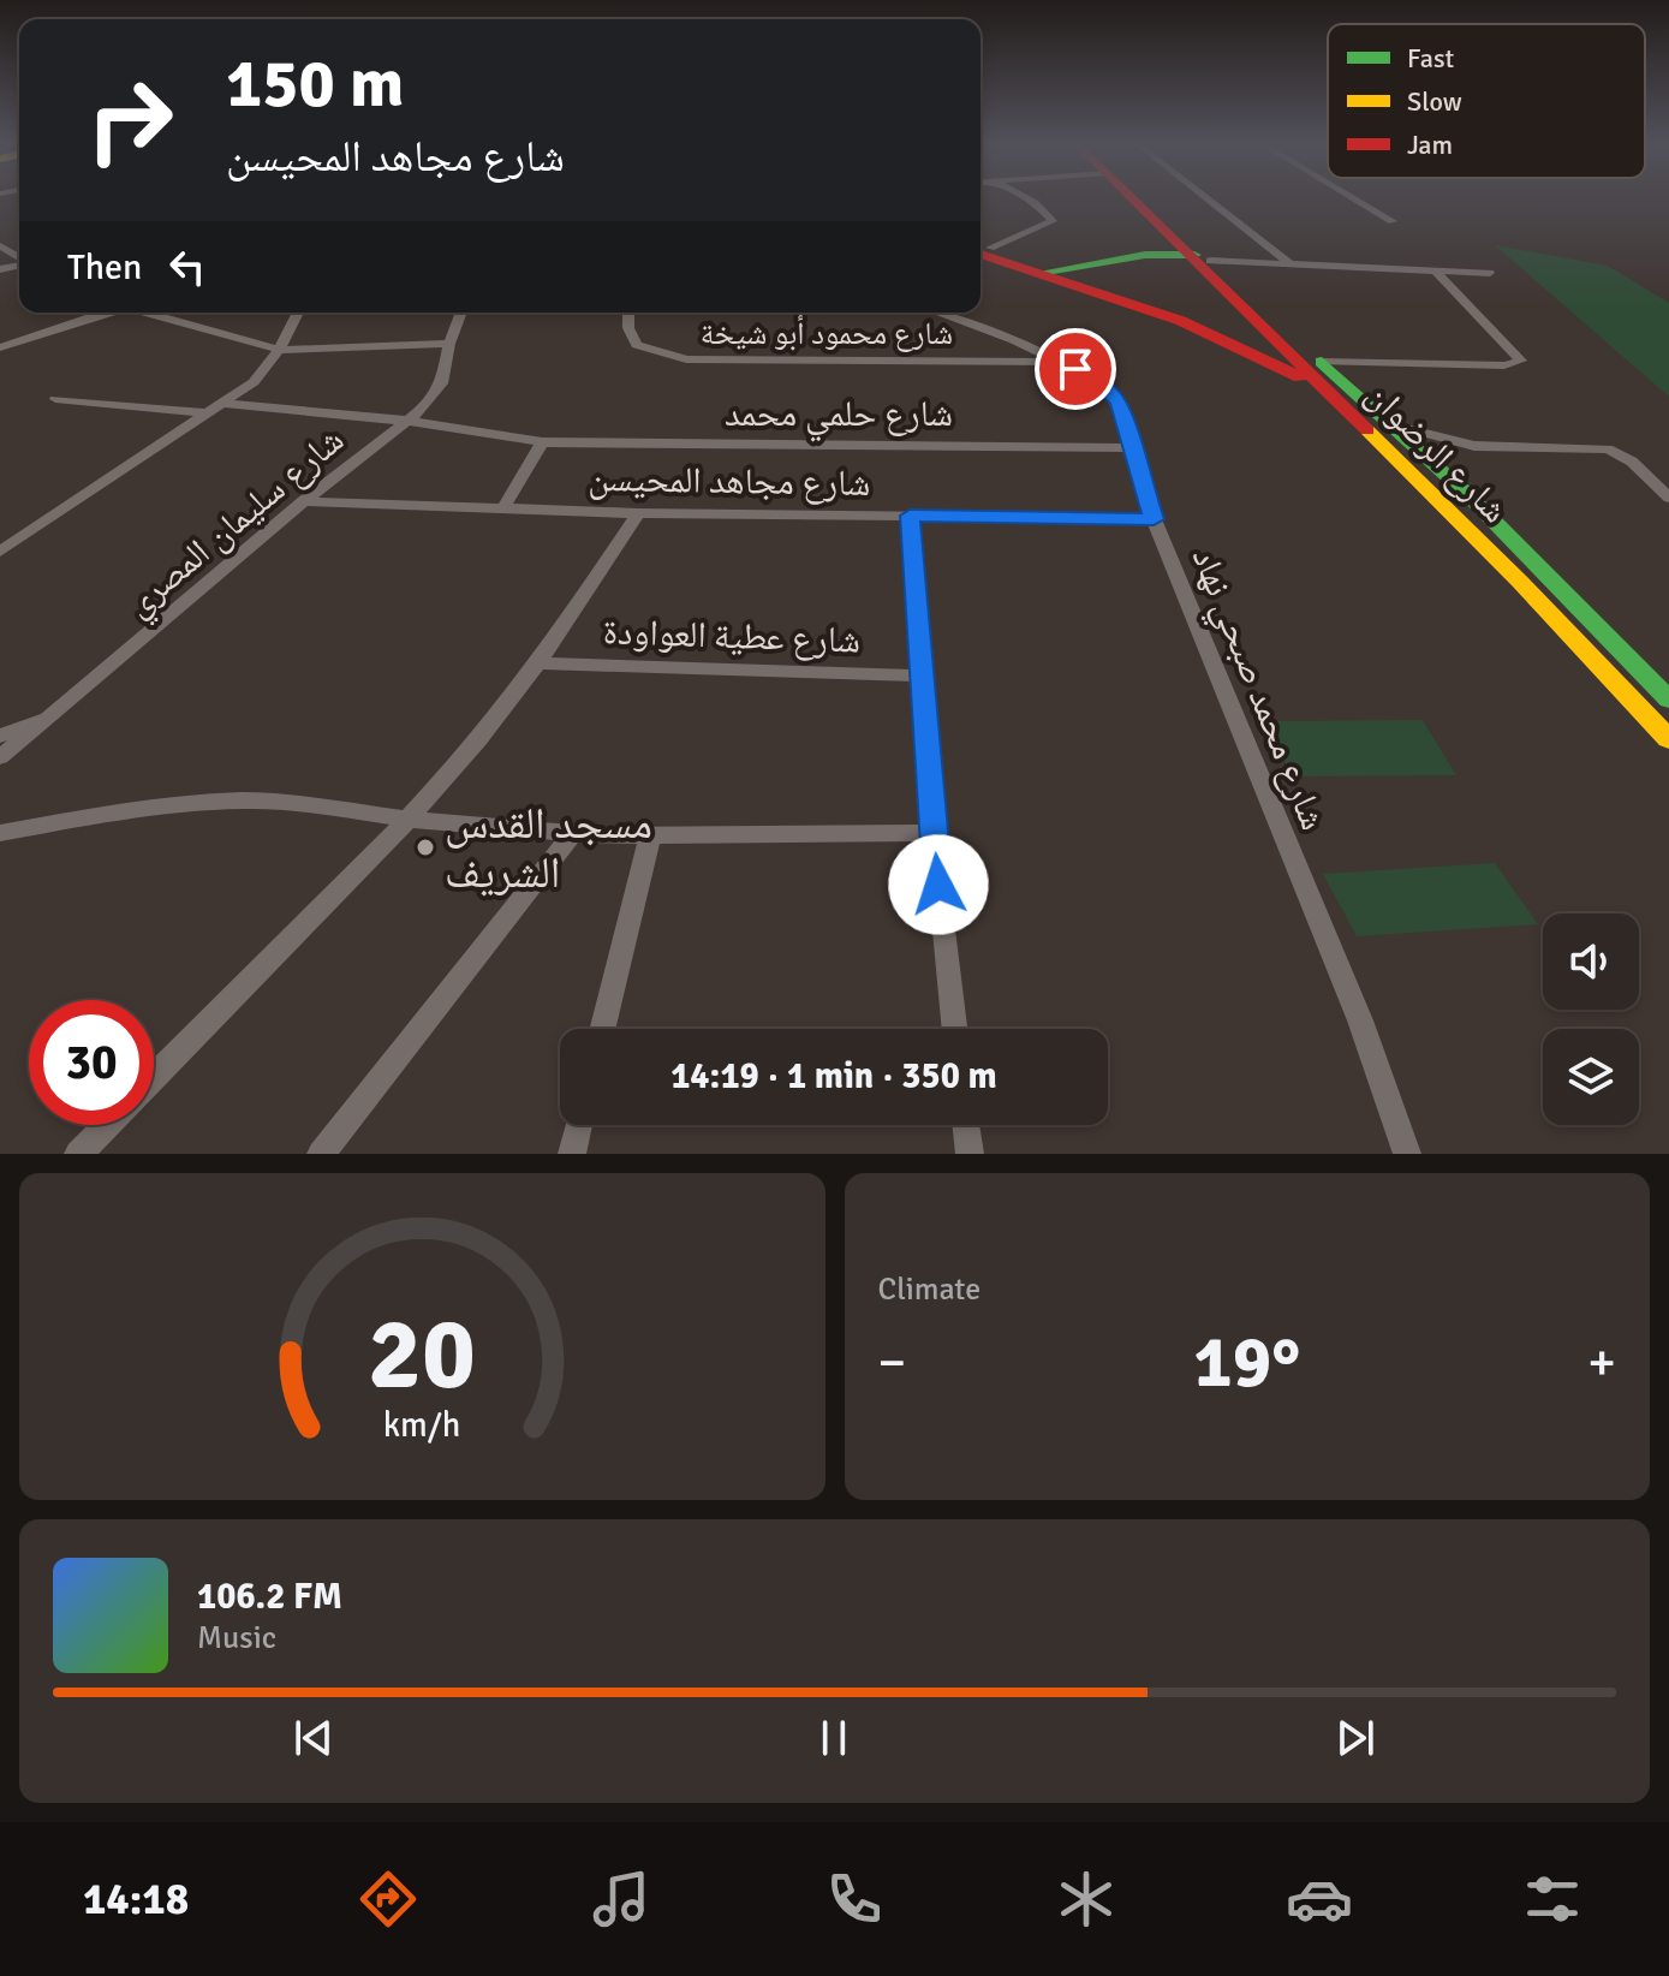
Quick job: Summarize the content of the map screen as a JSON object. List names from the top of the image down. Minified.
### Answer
{"streets":{"main road":["شارع الرضوان"],"street":["شارع محمود أبو شيخة","شارع حلمي محمد","شارع مجاهد المحيسن","شارع سليمان المصري","شارع عطية العواودة","شارع محمد صبحي نهاد"]},"crossings":[["شارع محمود أبو شيخة","شارع محمد صبحي نهاد"],["شارع حلمي محمد","شارع سليمان المصري"],["شارع حلمي محمد","شارع محمد صبحي نهاد"],["شارع مجاهد المحيسن","شارع سليمان المصري"],["شارع مجاهد المحيسن","شارع محمد صبحي نهاد"]],"places":["مسجد القدس الشريف"],"legend":["Fast","Slow","Jam"],"page":{"turn":["150 m","شارع مجاهد المحيسن"],"then":"Then","limit":"30","trip":"14:19 · 1 min · 350 m","tile":"Climate","heat":["−","19°","+"],"song":["106.2 FM","Music"],"tabs":"14:18","gauge":["20","km/h"]}}
